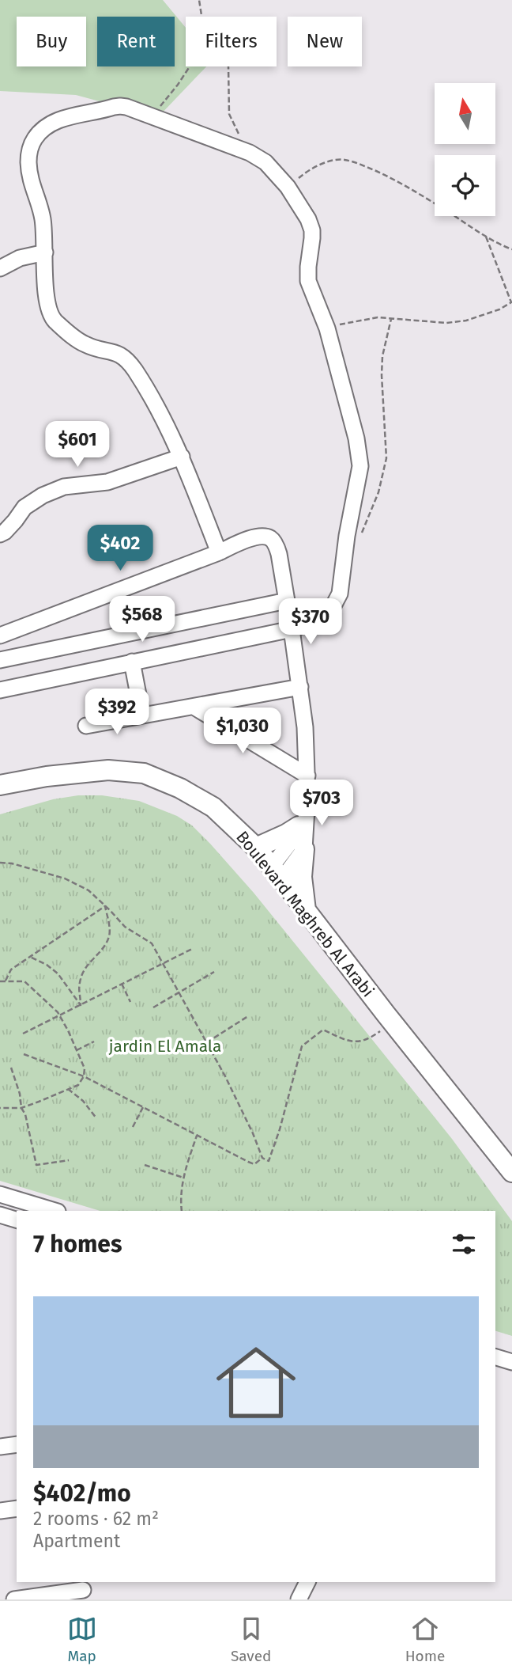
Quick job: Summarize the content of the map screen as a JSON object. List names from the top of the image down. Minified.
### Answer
{"streets":{"main road":["Boulevard Maghreb Al Arabi"]},"parks":["jardin El Amala"],"north":"top","page":{"chip":["Buy","Rent","Filters","New"],"price":["$601","$402","$568","$370","$392","$1,030","$703"],"heading":"7 homes","list":[{"name":"$402/mo","note":"2 rooms · 62 m² · Apartment"}],"tabs":["Map","Saved","Home"]}}
